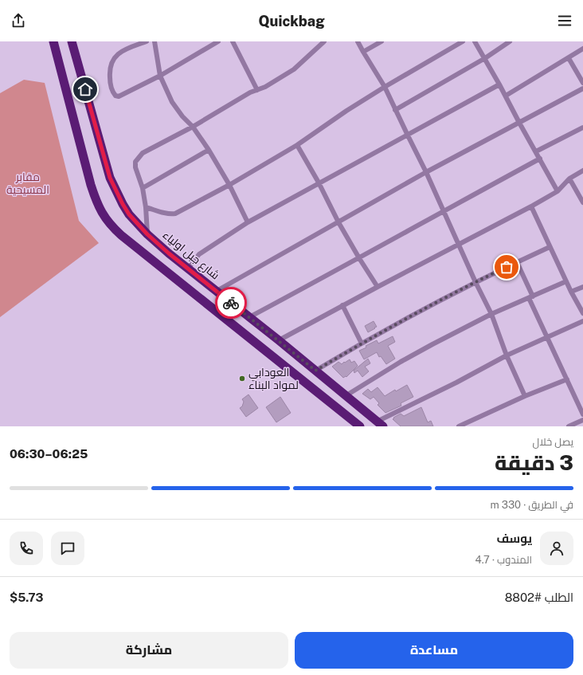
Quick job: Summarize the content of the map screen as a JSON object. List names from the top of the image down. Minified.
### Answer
{"streets":{"highway":["شارع جبل اولياء"]},"parks":["مقابر المسيحية"],"places":["العودابي لمواد البناء"],"page":{"header":"Quickbag","heading":["3 دقيقة","يصل خلال","06:25–06:30"],"panel":["يوسف","المندوب · 4.7","الطلب #8802","$5.73"],"bar":"في الطريق · 330 m","buttons":["مساعدة","مشاركة"]}}
